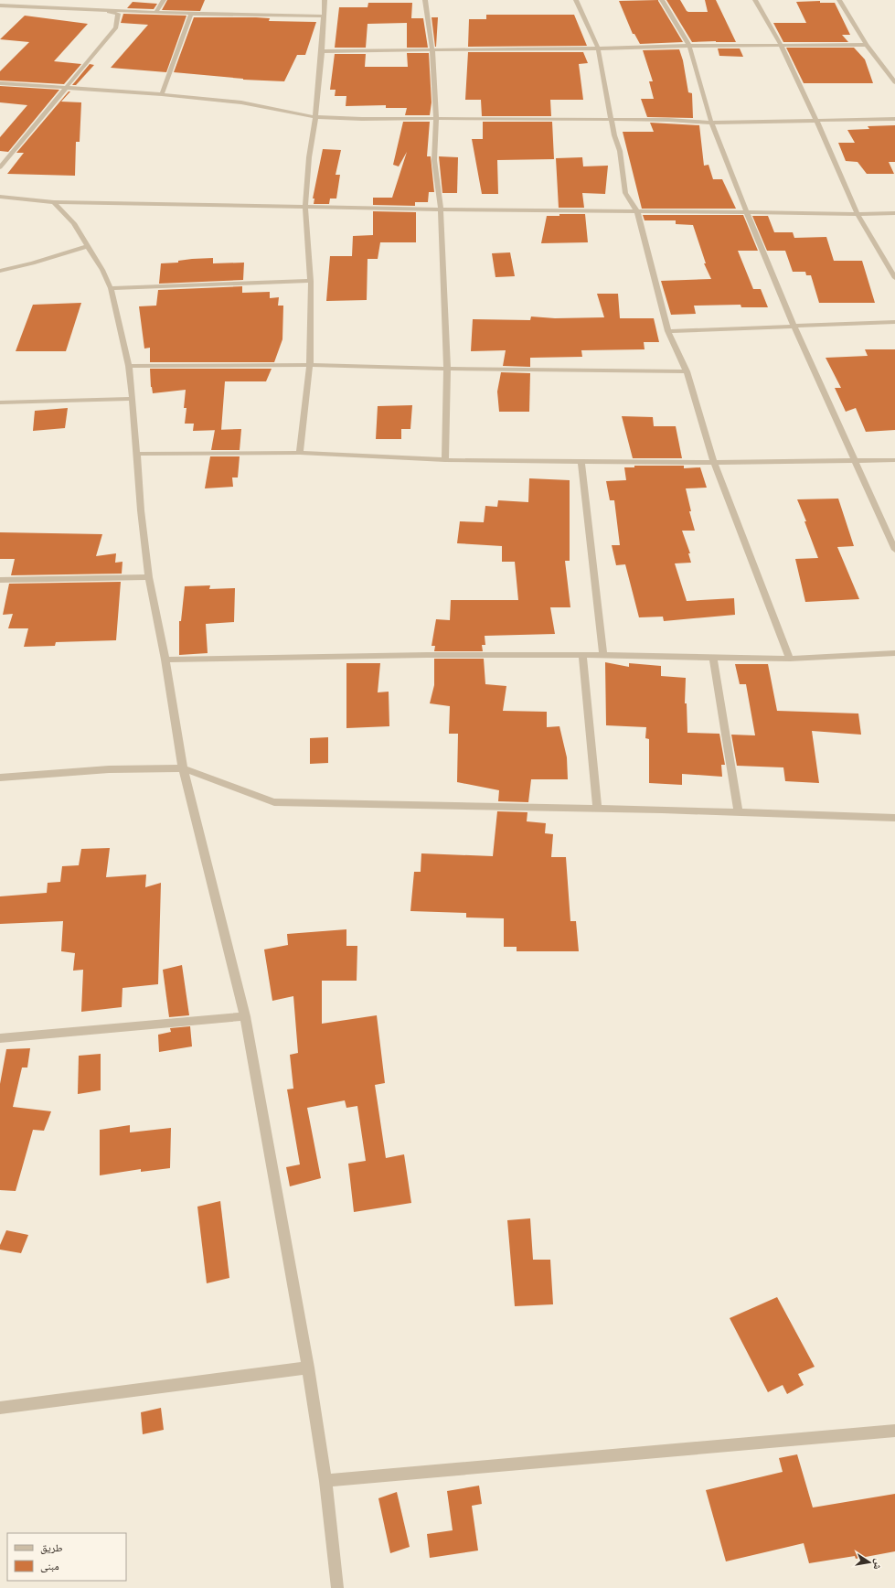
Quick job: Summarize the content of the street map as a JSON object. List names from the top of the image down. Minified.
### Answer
{"legend":["طريق","مبنى"],"north":"right"}
